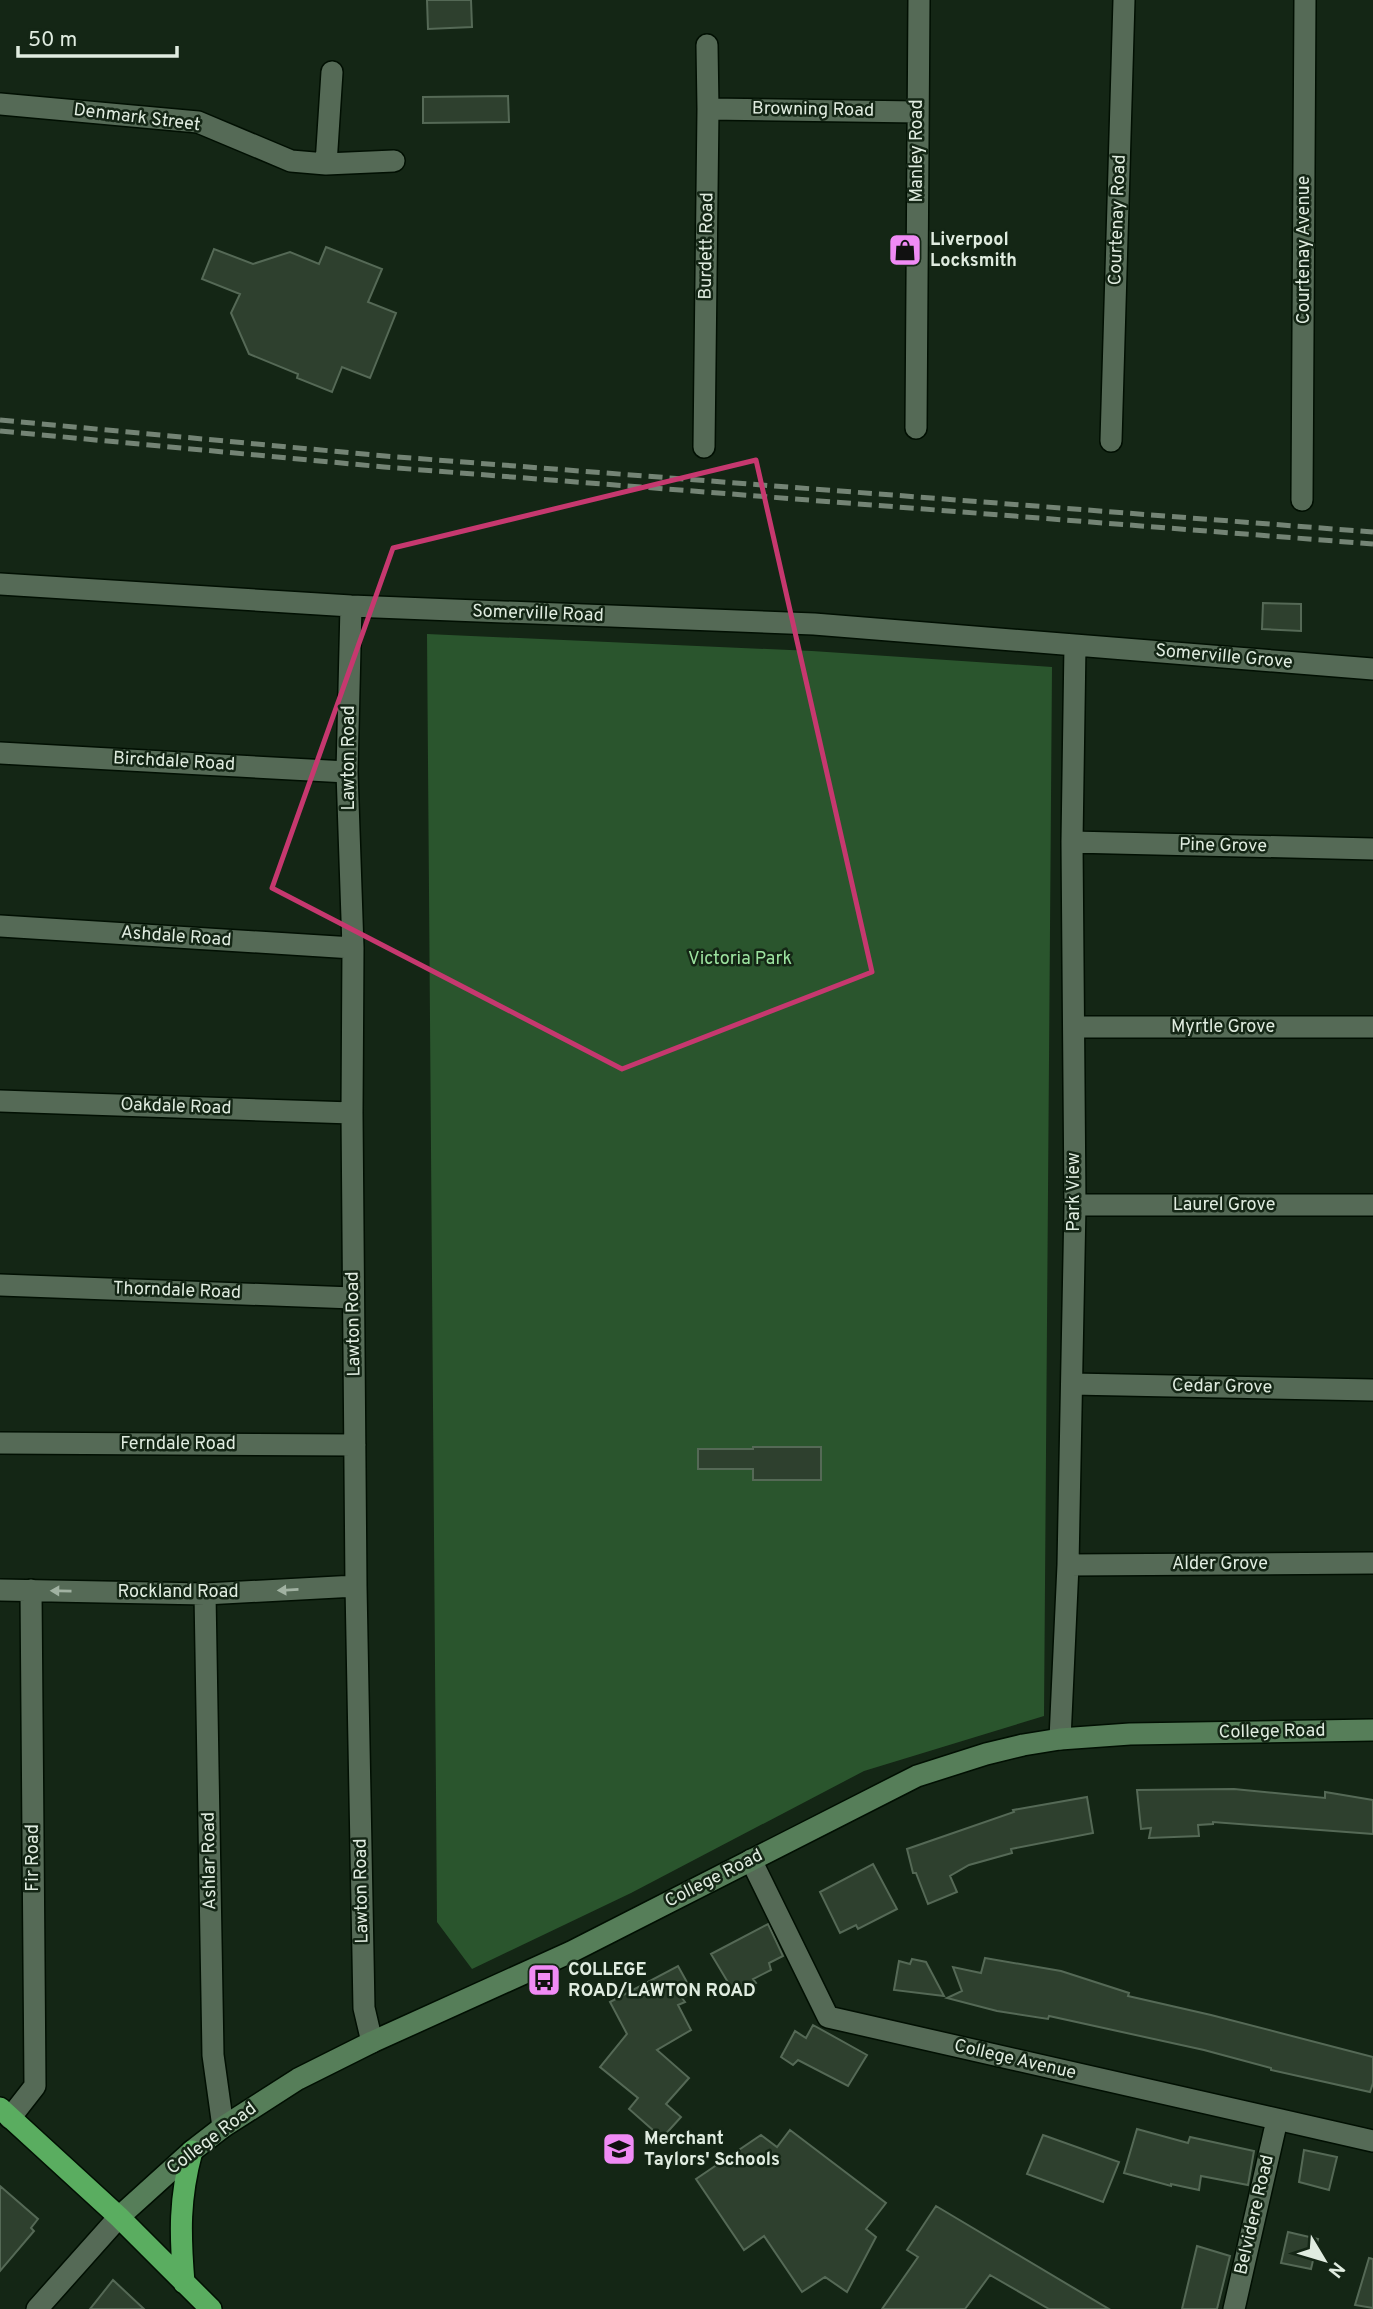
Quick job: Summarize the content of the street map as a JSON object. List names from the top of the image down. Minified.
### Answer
{"streets":{"street":["Browning Road","Denmark Street","Manley Road","Courtenay Road","Burdett Road","Courtenay Avenue","Somerville Road","Somerville Grove","Lawton Road","Birchdale Road","Pine Grove","Ashdale Road","Myrtle Grove","Oakdale Road","Park View","Laurel Grove","Thorndale Road","Cedar Grove","Ferndale Road","Alder Grove","Rockland Road","College Road","Fir Road","Ashlar Road","College Avenue","Belvidere Road"]},"crossings":[["Browning Road","Manley Road"],["Browning Road","Burdett Road"],["Somerville Road","Somerville Grove"],["Somerville Road","Lawton Road"],["Somerville Road","Park View"],["Somerville Grove","Park View"],["Lawton Road","Birchdale Road"],["Lawton Road","Ashdale Road"],["Lawton Road","Oakdale Road"],["Lawton Road","Thorndale Road"],["Lawton Road","Ferndale Road"],["Lawton Road","Rockland Road"],["Lawton Road","College Road"],["Pine Grove","Park View"],["Myrtle Grove","Park View"],["Park View","Laurel Grove"],["Park View","Cedar Grove"],["Park View","Alder Grove"],["Park View","College Road"],["Rockland Road","Fir Road"],["Rockland Road","Ashlar Road"],["College Road","Ashlar Road"],["College Road","College Avenue"],["College Avenue","Belvidere Road"]],"one_way":["Rockland Road"],"parks":["Victoria Park"],"places":{"shop":["Liverpool Locksmith"],"bus stop":["COLLEGE ROAD/LAWTON ROAD"],"school or university":["Merchant Taylors' Schools"]},"scale_bar":"50 m","north":"bottom right"}
